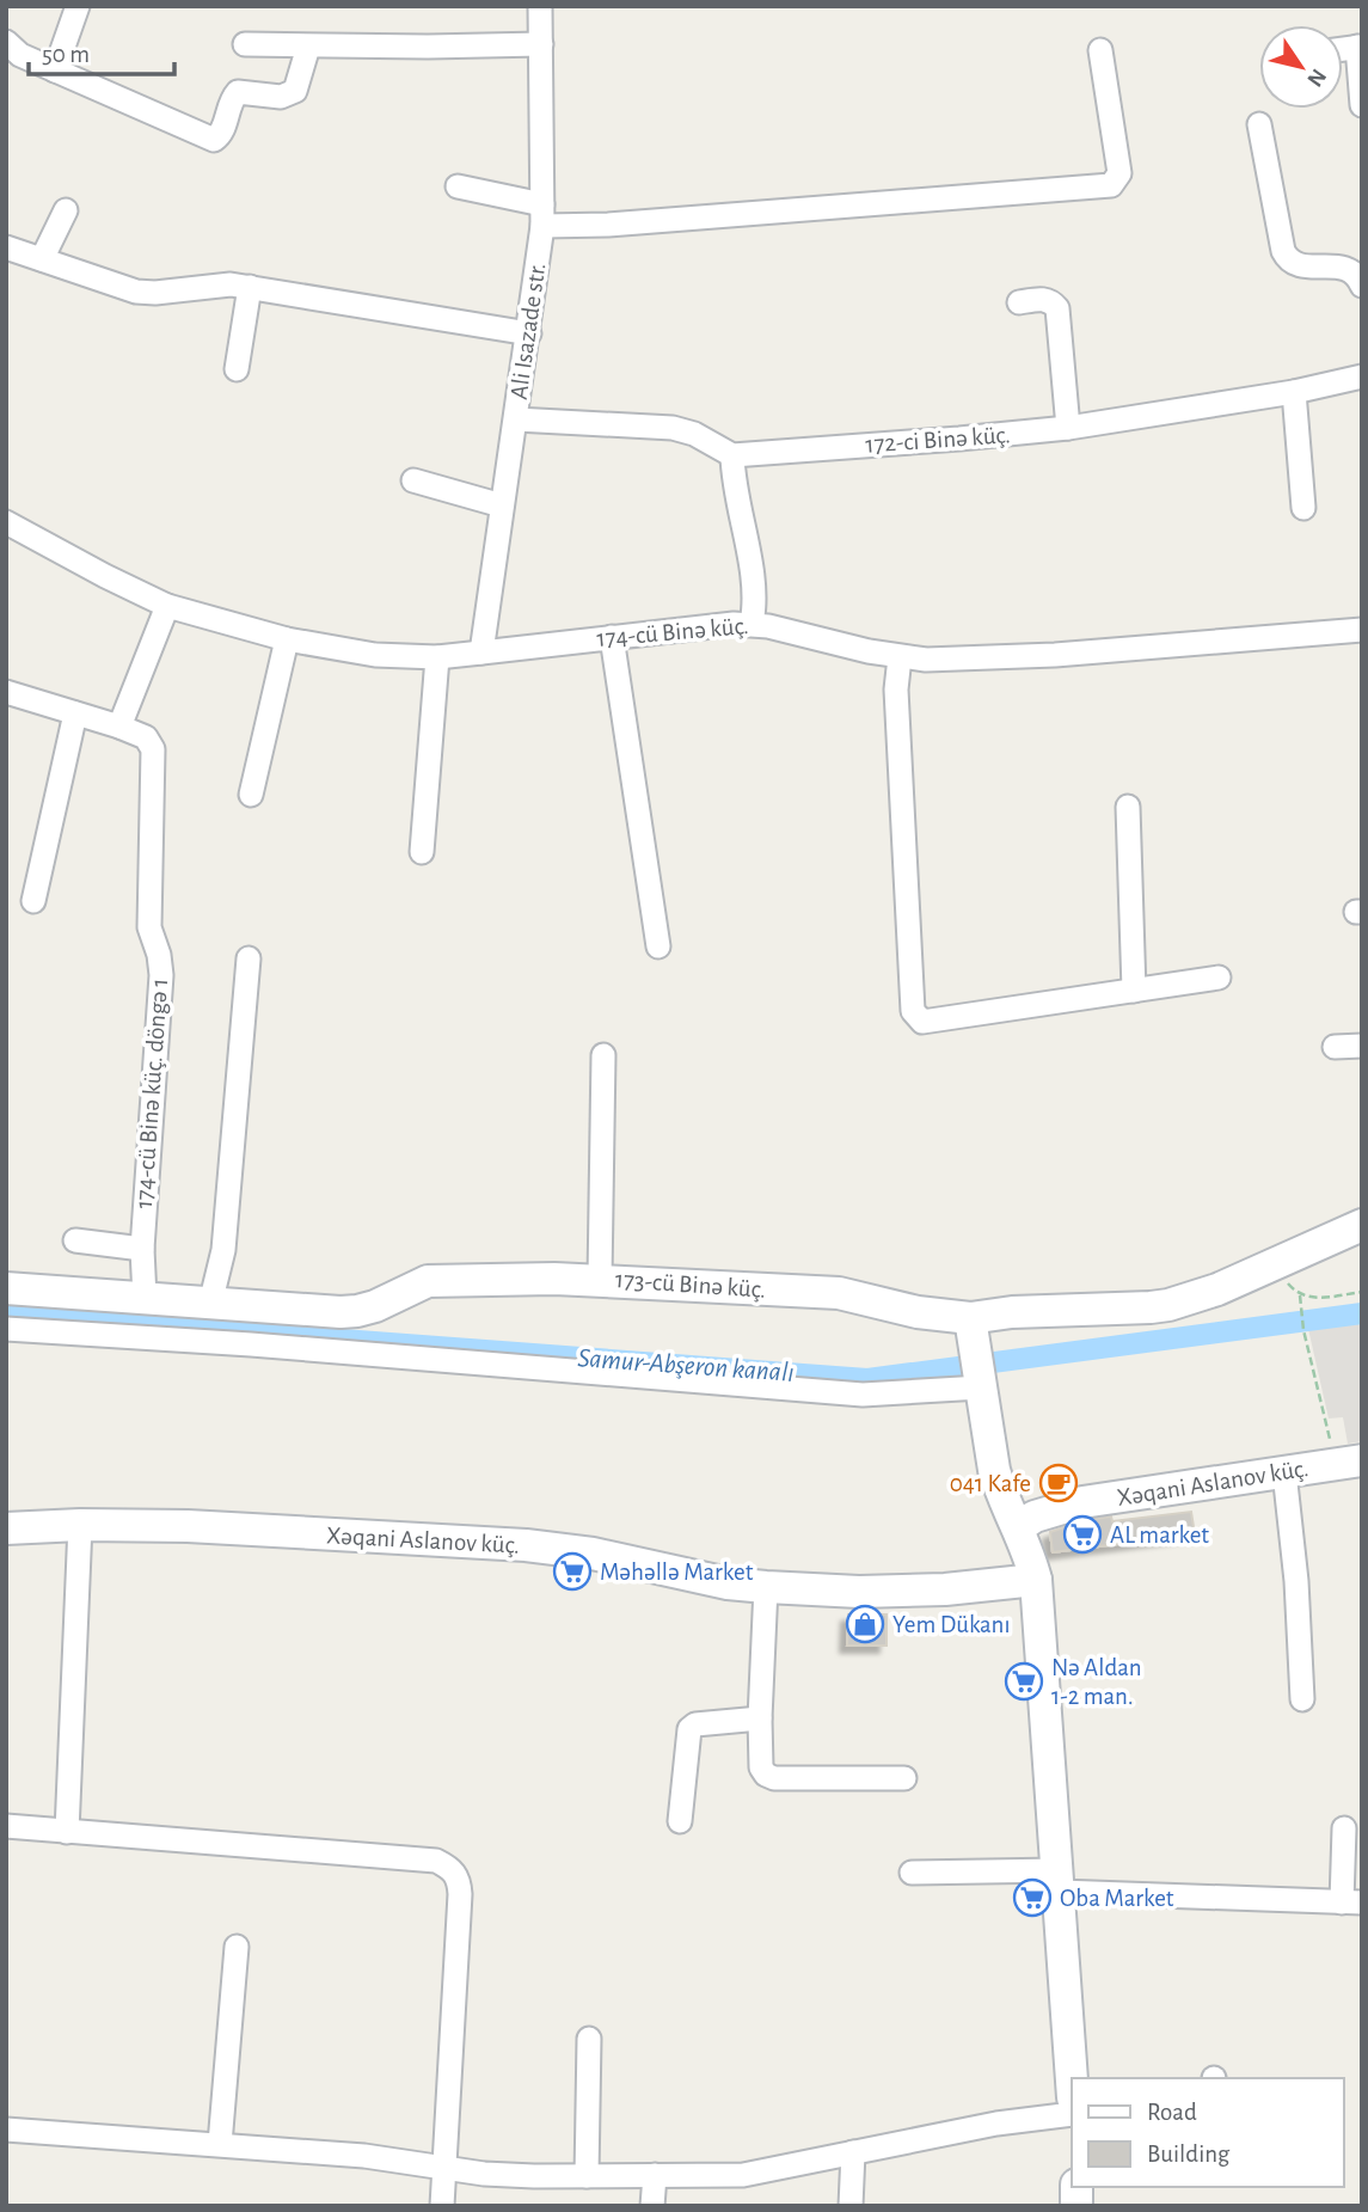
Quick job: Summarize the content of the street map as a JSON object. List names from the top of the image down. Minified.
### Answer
{"streets":{"street":["Ali Isazade str.","172-ci Binə küç.","174-cü Binə küç.","174-cü Binə küç. döngə 1","173-cü Binə küç.","Xəqani Aslanov küç."]},"crossings":[["Ali Isazade str.","174-cü Binə küç."],["174-cü Binə küç. döngə 1","173-cü Binə küç."]],"water":["Samur-Abşeron kanalı"],"places":{"cafe":["041 Kafe"],"supermarket":["AL market","Məhəllə Market","Nə Aldan 1-2 man.","Oba Market"],"shop":["Yem Dükanı"]},"legend":["Road","Building"],"scale_bar":"50 m","north":"bottom right"}
